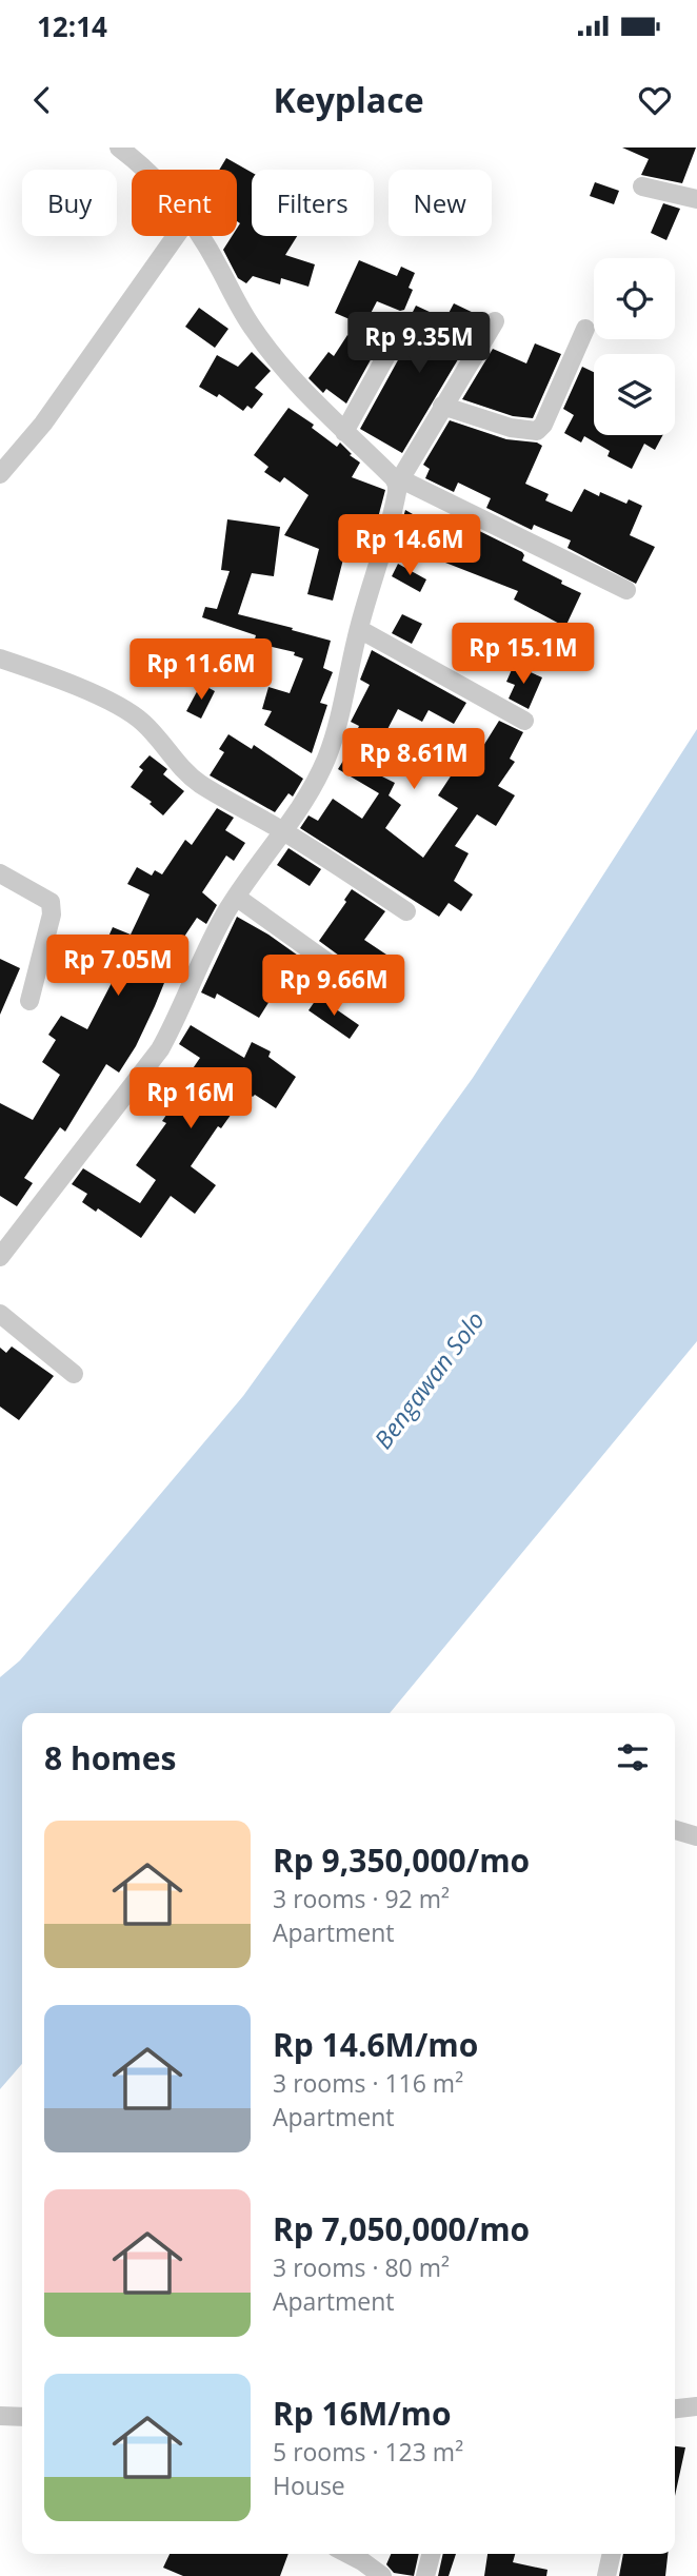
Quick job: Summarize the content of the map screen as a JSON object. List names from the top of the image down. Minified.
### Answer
{"water":["Bengawan Solo"],"page":{"status":"12:14","header":"Keyplace","chip":["Buy","Rent","Filters","New"],"price":["Rp 9.35M","Rp 14.6M","Rp 15.1M","Rp 11.6M","Rp 8.61M","Rp 7.05M","Rp 9.66M","Rp 16M"],"heading":"8 homes","list":[{"name":"Rp 9,350,000/mo","note":"3 rooms · 92 m² · Apartment"},{"name":"Rp 14.6M/mo","note":"3 rooms · 116 m² · Apartment"},{"name":"Rp 7,050,000/mo","note":"3 rooms · 80 m² · Apartment"},{"name":"Rp 16M/mo","note":"5 rooms · 123 m² · House"}]}}
